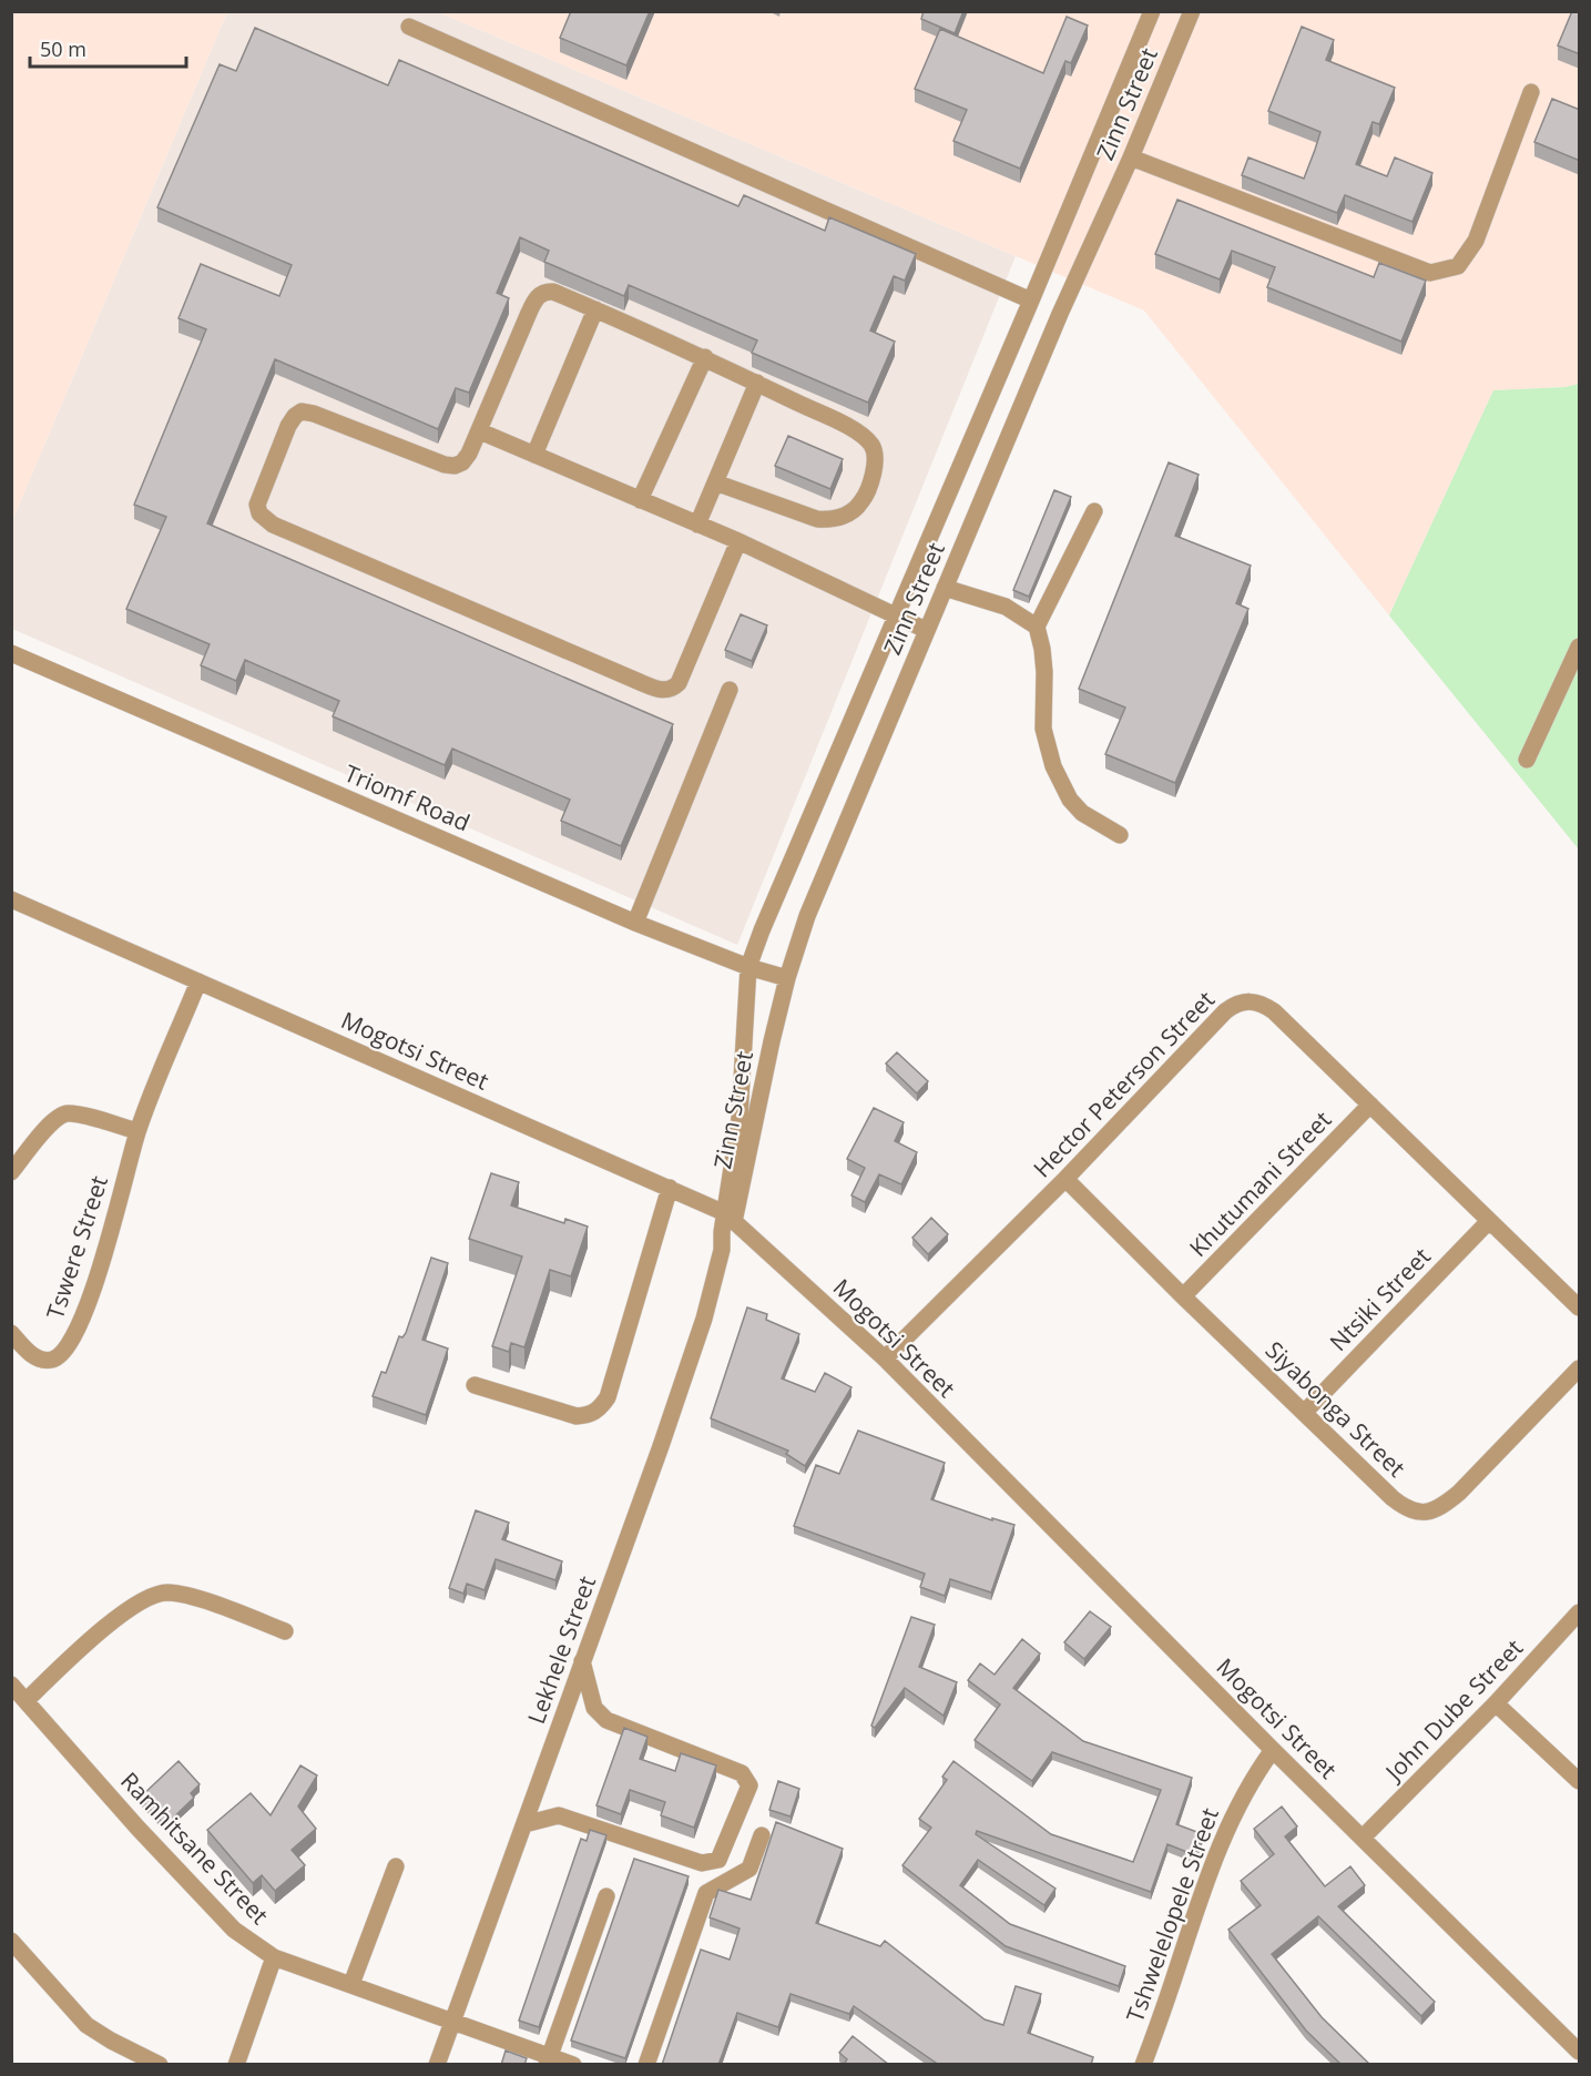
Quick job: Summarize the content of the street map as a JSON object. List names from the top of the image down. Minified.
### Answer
{"streets":{"street":["Zinn Street","Triomf Road","Mogotsi Street","Hector Peterson Street","Khutumani Street","Tswere Street","Ntsiki Street","Siyabonga Street","Lekhele Street","John Dube Street","Ramhitsane Street","Tshwelelopele Street"]},"crossings":[["Zinn Street","Triomf Road"],["Zinn Street","Mogotsi Street"],["Zinn Street","Lekhele Street"],["Mogotsi Street","Hector Peterson Street"],["Mogotsi Street","Tswere Street"],["Mogotsi Street","Lekhele Street"],["Mogotsi Street","John Dube Street"],["Mogotsi Street","Tshwelelopele Street"],["Hector Peterson Street","Khutumani Street"],["Hector Peterson Street","Ntsiki Street"],["Hector Peterson Street","Siyabonga Street"],["Khutumani Street","Siyabonga Street"],["Ntsiki Street","Siyabonga Street"],["Lekhele Street","Ramhitsane Street"]],"scale_bar":"50 m"}
